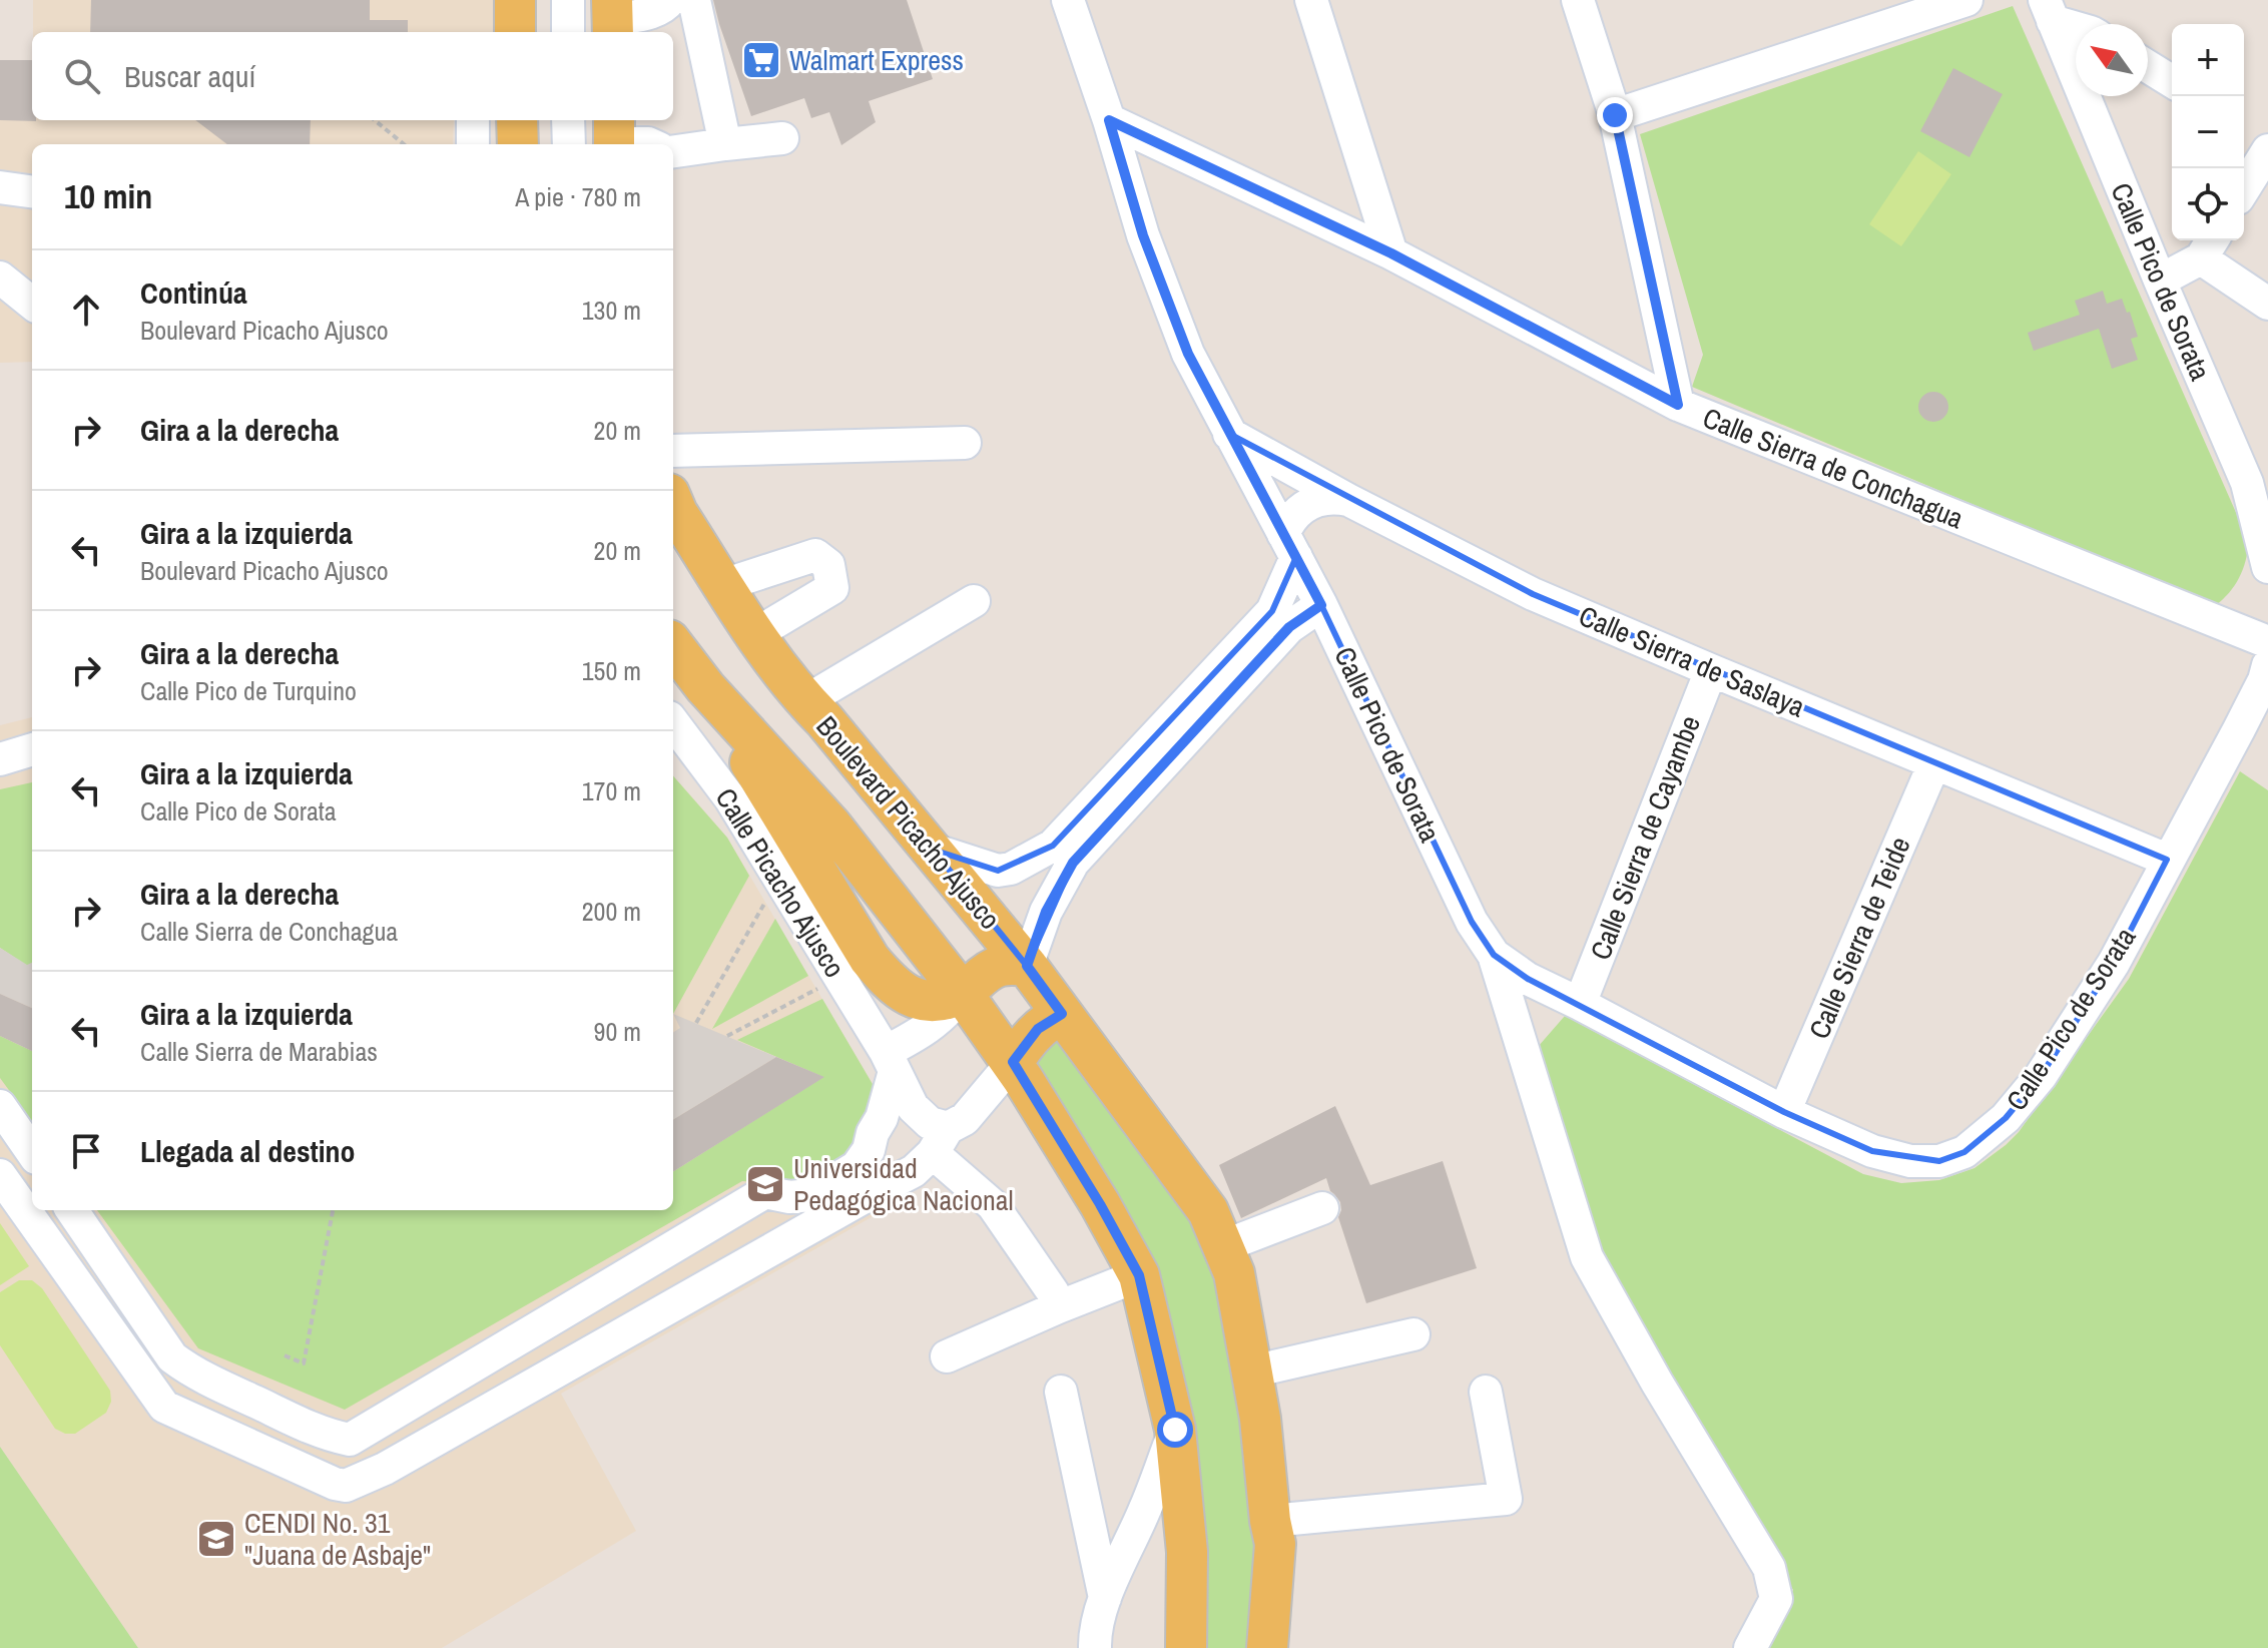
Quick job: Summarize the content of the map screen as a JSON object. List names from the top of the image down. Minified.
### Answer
{"streets":{"main road":["Boulevard Picacho Ajusco"],"street":["Calle Pico de Sorata","Calle Sierra de Conchagua","Calle Sierra de Saslaya","Calle Sierra de Cayambe","Calle Picacho Ajusco","Calle Sierra de Teide"]},"crossings":[["Calle Pico de Sorata","Calle Sierra de Conchagua"],["Calle Pico de Sorata","Calle Sierra de Saslaya"],["Calle Pico de Sorata","Calle Sierra de Cayambe"],["Calle Pico de Sorata","Calle Sierra de Teide"],["Calle Sierra de Saslaya","Calle Sierra de Cayambe"],["Calle Sierra de Saslaya","Calle Sierra de Teide"]],"places":{"supermarket":["Walmart Express"],"school or university":["Universidad Pedagógica Nacional","CENDI No. 31 \"Juana de Asbaje\""]},"north":"top left","page":{"map_buttons":["+","−"],"search":"Buscar aquí","heading":["10 min","A pie · 780 m"],"list":[["Continúa","Boulevard Picacho Ajusco","130 m"],["Gira a la derecha","20 m"],["Gira a la izquierda","Boulevard Picacho Ajusco","20 m"],["Gira a la derecha","Calle Pico de Turquino","150 m"],["Gira a la izquierda","Calle Pico de Sorata","170 m"],["Gira a la derecha","Calle Sierra de Conchagua","200 m"],["Gira a la izquierda","Calle Sierra de Marabias","90 m"],"Llegada al destino"]}}
